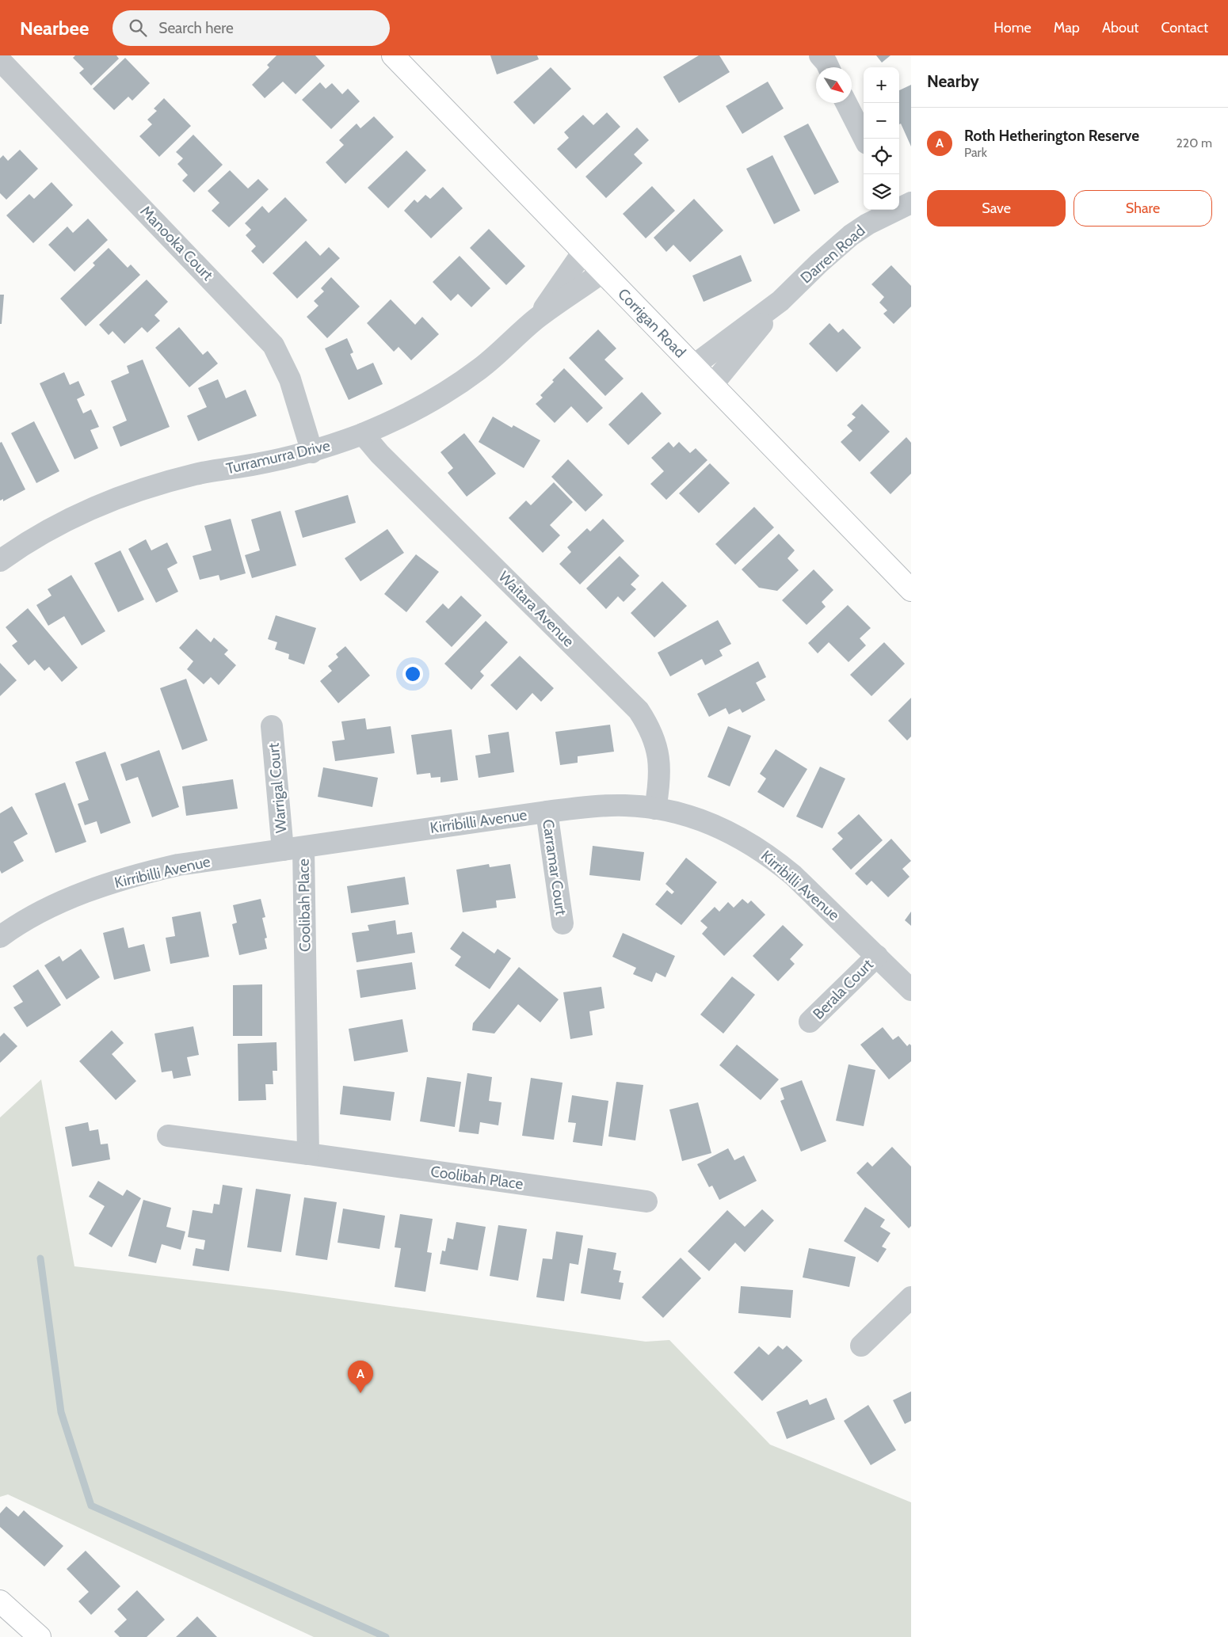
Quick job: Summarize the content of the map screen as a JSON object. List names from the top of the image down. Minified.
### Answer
{"streets":{"main road":["Corrigan Road"],"street":["Manooka Court","Darren Road","Turramurra Drive","Waitara Avenue","Warrigal Court","Kirribilli Avenue","Carramar Court","Coolibah Place","Berala Court"]},"crossings":[["Manooka Court","Turramurra Drive"],["Darren Road","Corrigan Road"],["Corrigan Road","Turramurra Drive"],["Turramurra Drive","Waitara Avenue"],["Waitara Avenue","Kirribilli Avenue"],["Warrigal Court","Kirribilli Avenue"],["Kirribilli Avenue","Carramar Court"],["Kirribilli Avenue","Coolibah Place"],["Kirribilli Avenue","Berala Court"]],"north":"bottom right","page":{"header":"Nearbee","search":"Search here","nav":["Home","Map","About","Contact"],"heading":"Nearby","map_buttons":["+","−"],"list":[{"mark":"A","name":"Roth Hetherington Reserve","note":"Park","value":"220 m"}],"buttons":["Save","Share"],"pins":"A"}}
